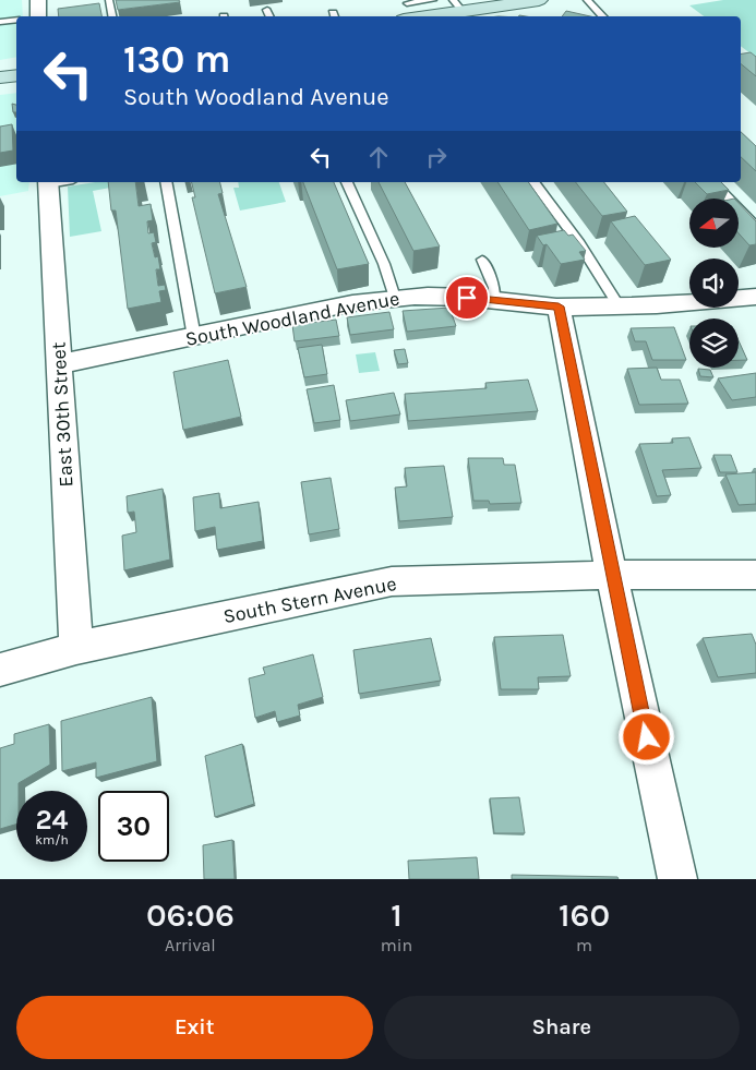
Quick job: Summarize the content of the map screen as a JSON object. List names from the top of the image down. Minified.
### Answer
{"streets":{"street":["South Woodland Avenue","East 30th Street","South Stern Avenue"]},"crossings":[["South Woodland Avenue","East 30th Street"],["East 30th Street","South Stern Avenue"]],"north":"left","page":{"turn":["130 m","South Woodland Avenue"],"speed":"24 km/h","limit":"30","eta":["06:06","Arrival","1","min","160","m"],"buttons":["Exit","Share"]}}
